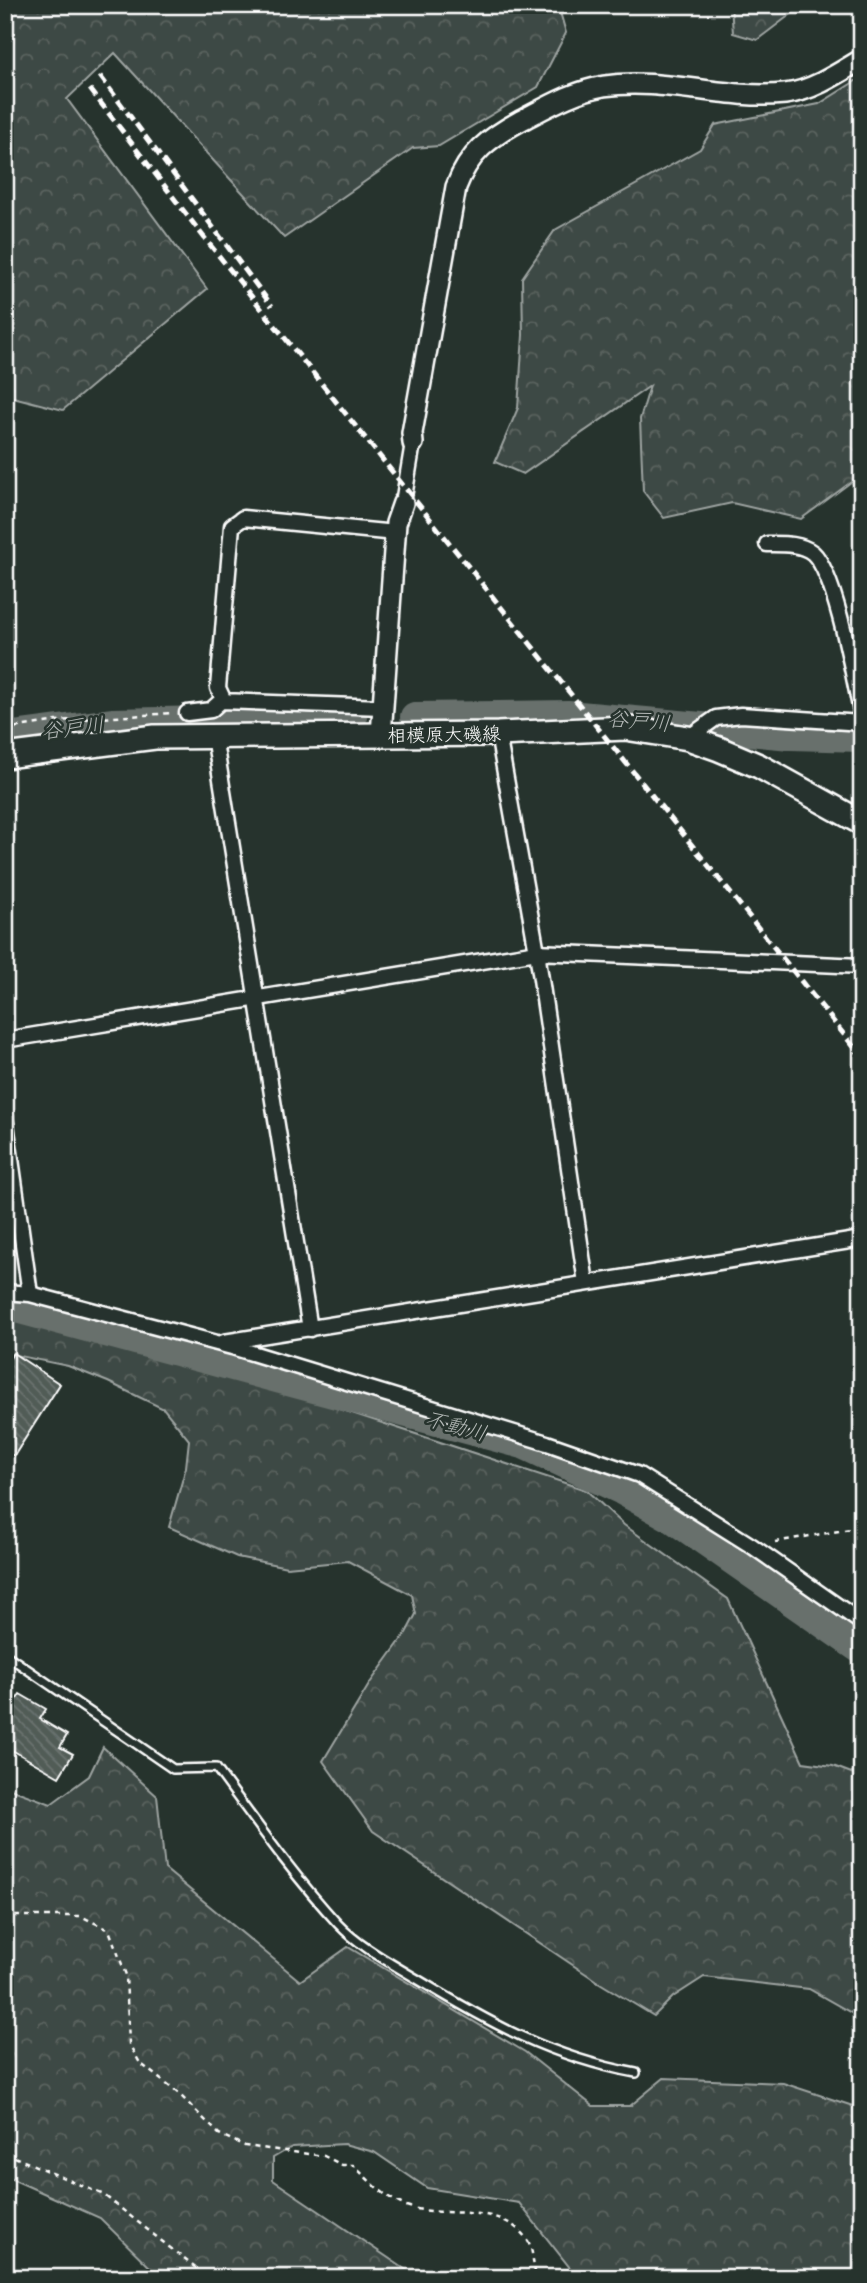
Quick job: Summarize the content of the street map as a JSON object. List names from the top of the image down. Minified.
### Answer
{"streets":{"main road":["相模原大磯線"]},"water":["谷戸川","不動川"]}
